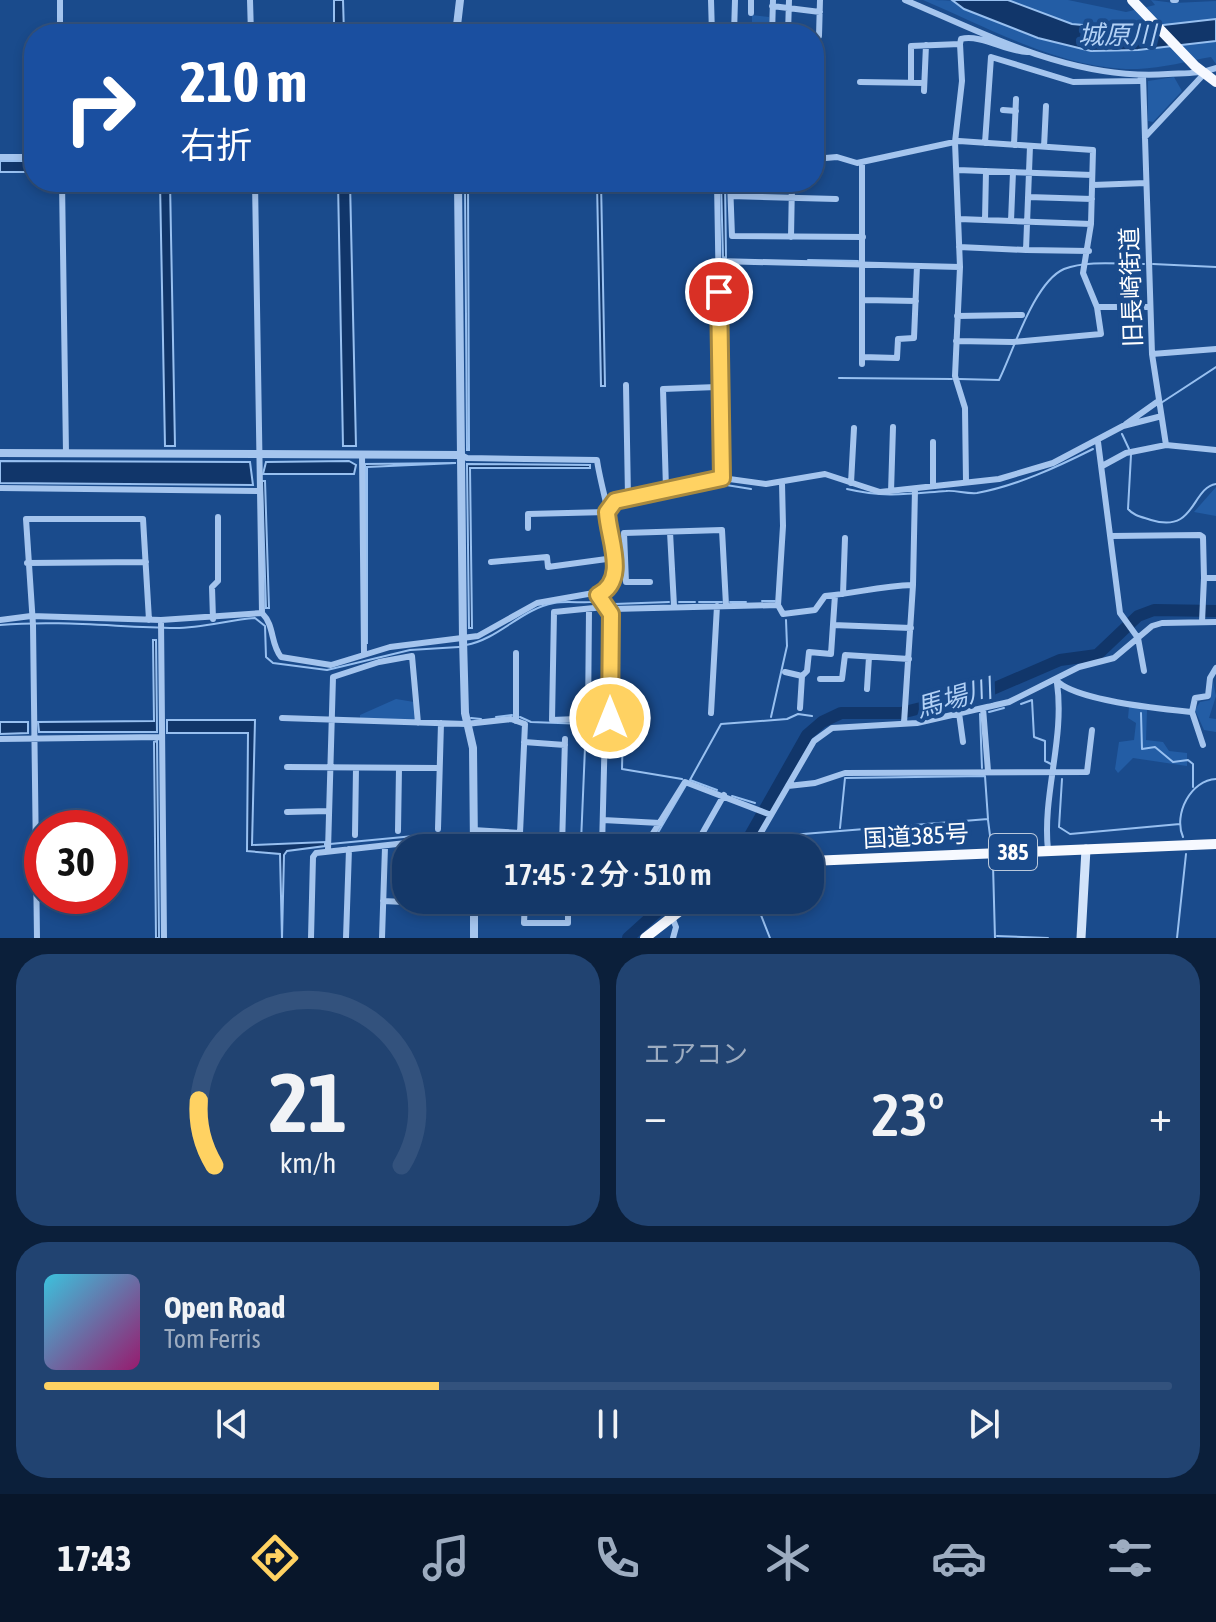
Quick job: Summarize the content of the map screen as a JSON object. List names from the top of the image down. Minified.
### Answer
{"streets":{"highway":["国道385号","385"],"street":["旧長崎街道"]},"water":["城原川","馬場川"],"page":{"turn":["210 m","右折"],"limit":"30","trip":"17:45 · 2 分 · 510 m","tile":"エアコン","heat":["−","23°","+"],"song":["Open Road","Tom Ferris"],"tabs":"17:43","gauge":["21","km/h"]}}
